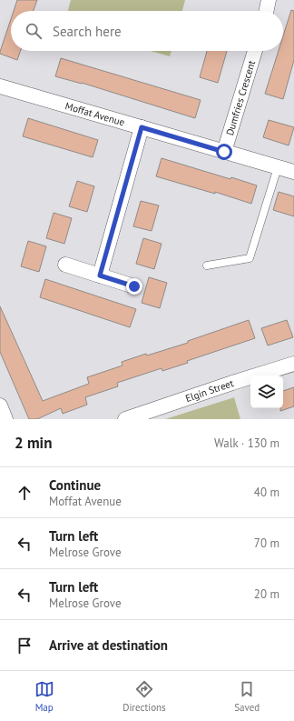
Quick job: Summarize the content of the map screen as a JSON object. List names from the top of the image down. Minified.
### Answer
{"streets":{"street":["Dumfries Crescent","Moffat Avenue","Elgin Street"]},"crossings":[["Dumfries Crescent","Moffat Avenue"]],"page":{"search":"Search here","heading":["2 min","Walk · 130 m"],"list":[["Continue","Moffat Avenue","40 m"],["Turn left","Melrose Grove","70 m"],["Turn left","Melrose Grove","20 m"],"Arrive at destination"],"nav":["Map","Directions","Saved"]}}
